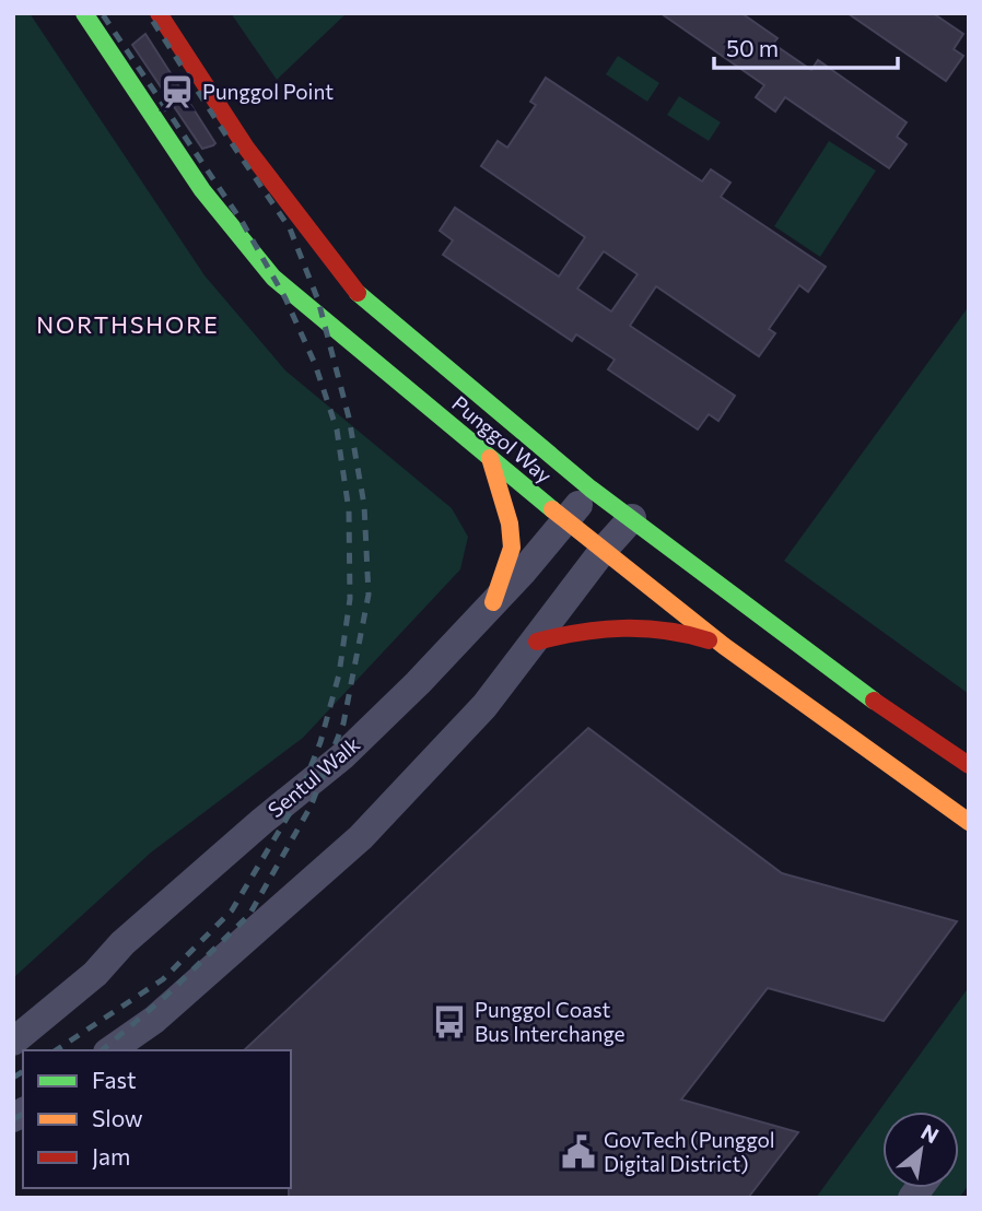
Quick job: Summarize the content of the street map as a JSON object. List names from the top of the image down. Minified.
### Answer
{"streets":{"main road":["Punggol Way"],"street":["Sentul Walk"]},"crossings":[["Punggol Way","Sentul Walk"]],"districts":["NORTHSHORE"],"places":{"station":["Punggol Point"],"bus stop":["Punggol Coast Bus Interchange"],"public building":["GovTech (Punggol Digital District)"]},"legend":["Fast","Slow","Jam"],"scale_bar":"50 m","north":"top right"}
